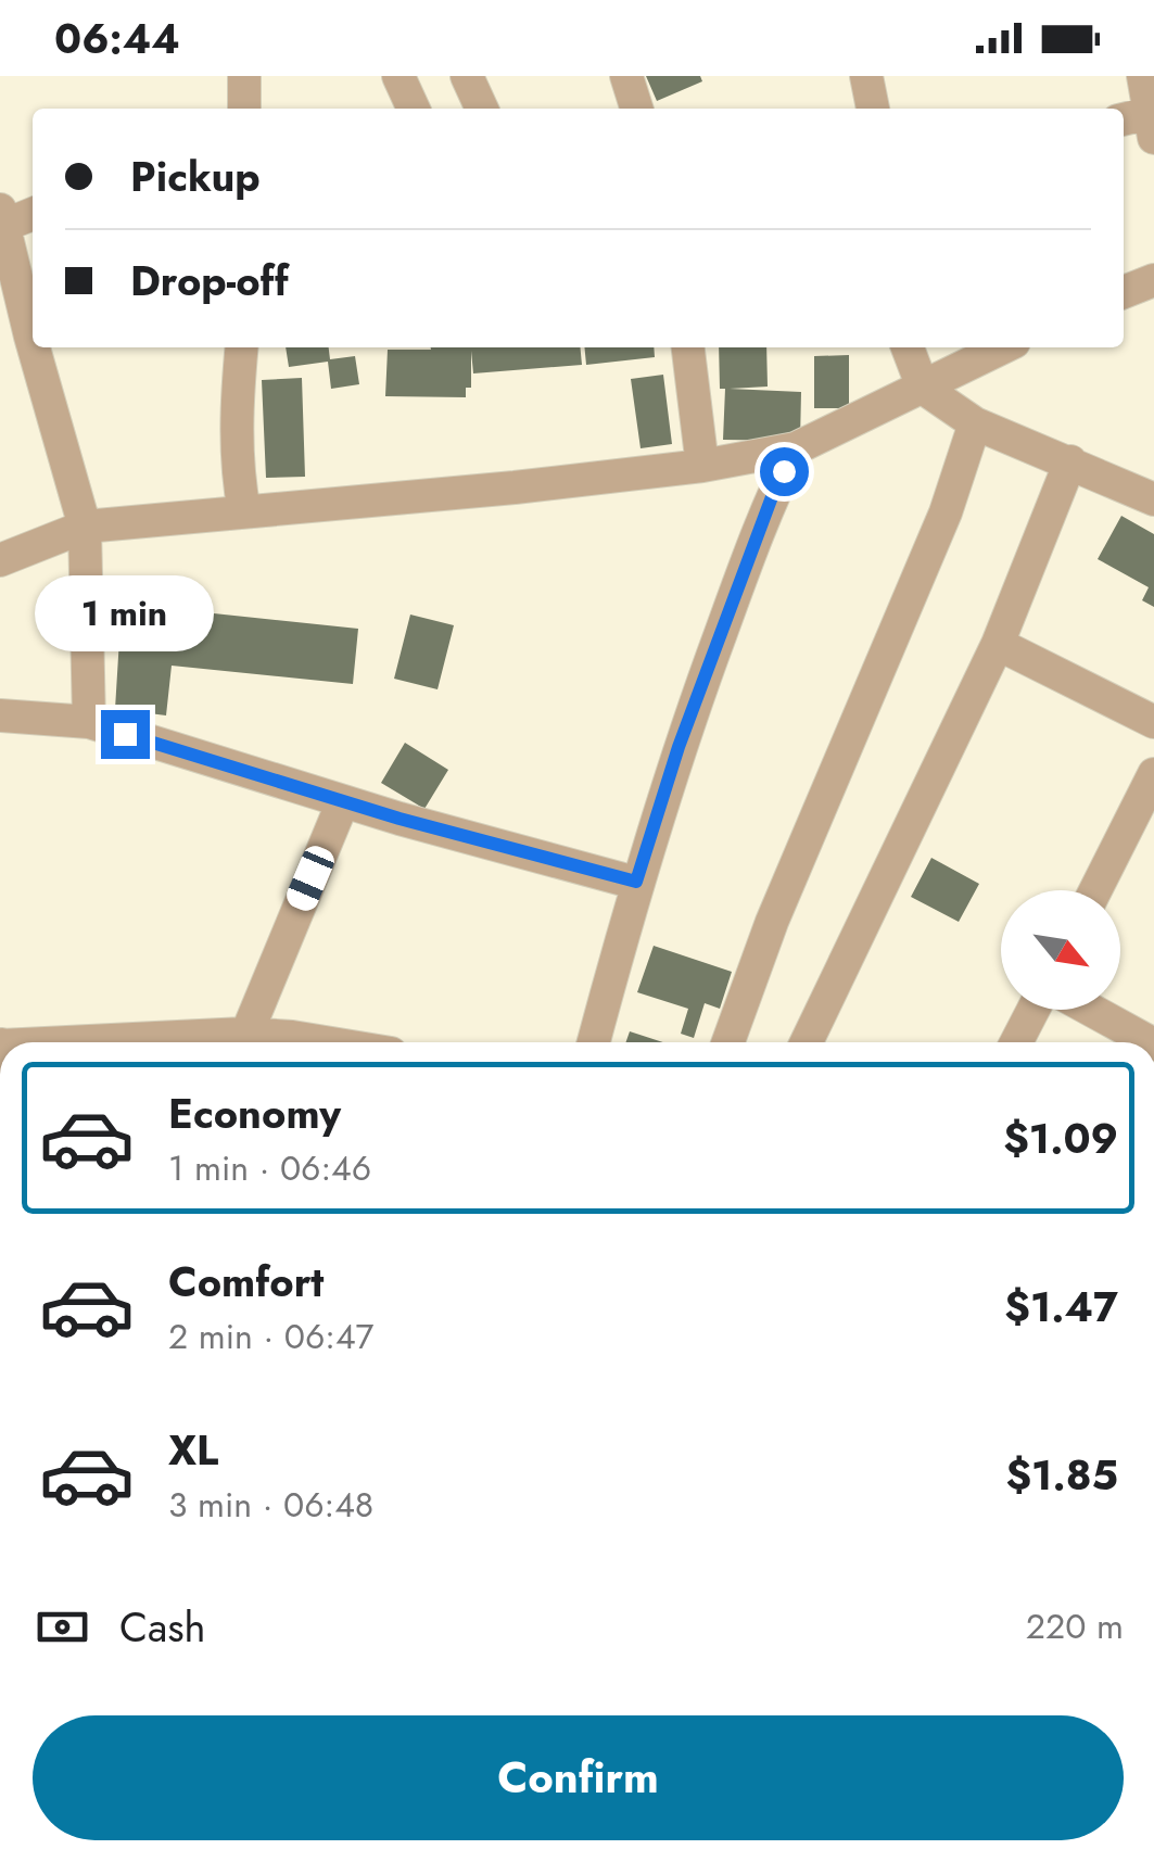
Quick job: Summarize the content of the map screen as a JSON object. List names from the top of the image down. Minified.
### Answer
{"north":"bottom right","page":{"status":"06:44","banner":["Pickup","Drop-off"],"bubble":"1 min","list":[{"name":"Economy","note":"1 min · 06:46","value":"$1.09"},{"name":"Comfort","note":"2 min · 06:47","value":"$1.47"},{"name":"XL","note":"3 min · 06:48","value":"$1.85"}],"pay":["Cash","220 m"],"buttons":"Confirm"}}
